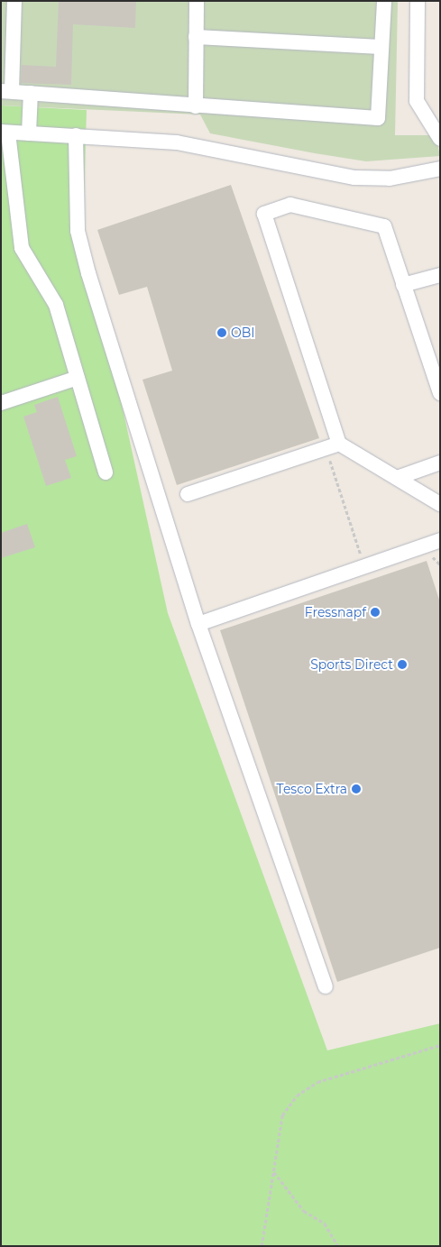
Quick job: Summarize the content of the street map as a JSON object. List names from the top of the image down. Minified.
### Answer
{"places":["OBI","Fressnapf","Sports Direct","Tesco Extra"]}
